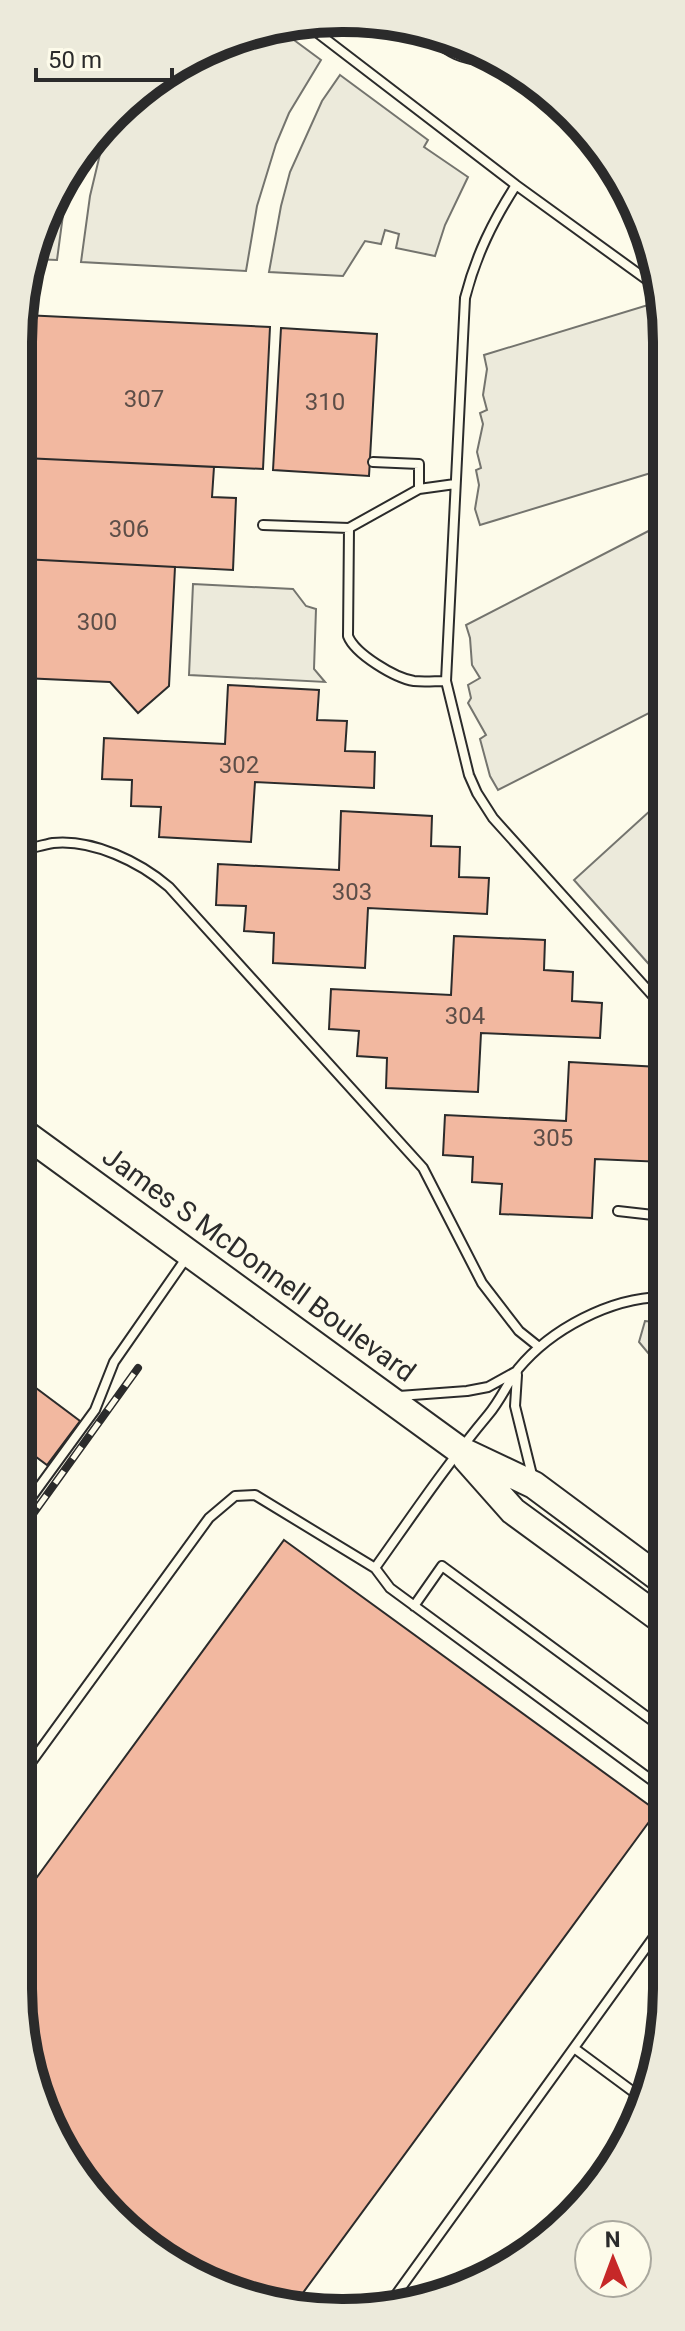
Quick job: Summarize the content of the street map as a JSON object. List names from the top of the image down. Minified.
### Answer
{"streets":{"main road":["James S McDonnell Boulevard"]},"house_numbers":["307","310","306","300","302","303","304","305"],"scale_bar":"50 m","north":"top"}
